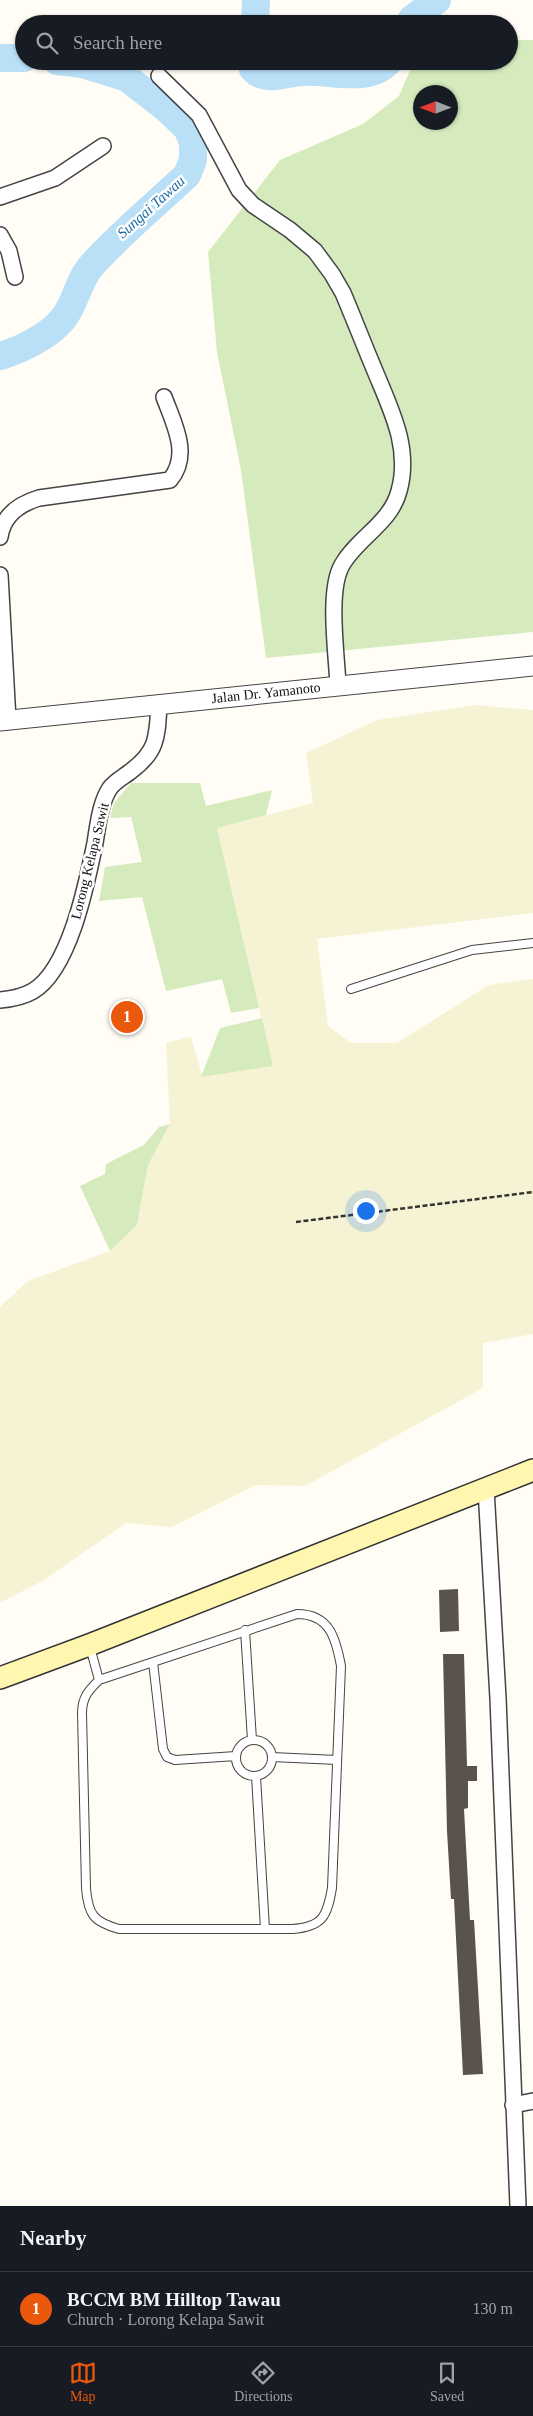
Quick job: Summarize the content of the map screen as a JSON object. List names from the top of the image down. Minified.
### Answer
{"streets":{"street":["Jalan Dr. Yamanoto","Lorong Kelapa Sawit"]},"crossings":[["Jalan Dr. Yamanoto","Lorong Kelapa Sawit"]],"water":["Sungai Tawau"],"north":"left","page":{"search":"Search here","pins":"1","heading":"Nearby","list":[{"mark":"1","name":"BCCM BM Hilltop Tawau","note":"Church · Lorong Kelapa Sawit","value":"130 m"}],"nav":["Map","Directions","Saved"]}}
